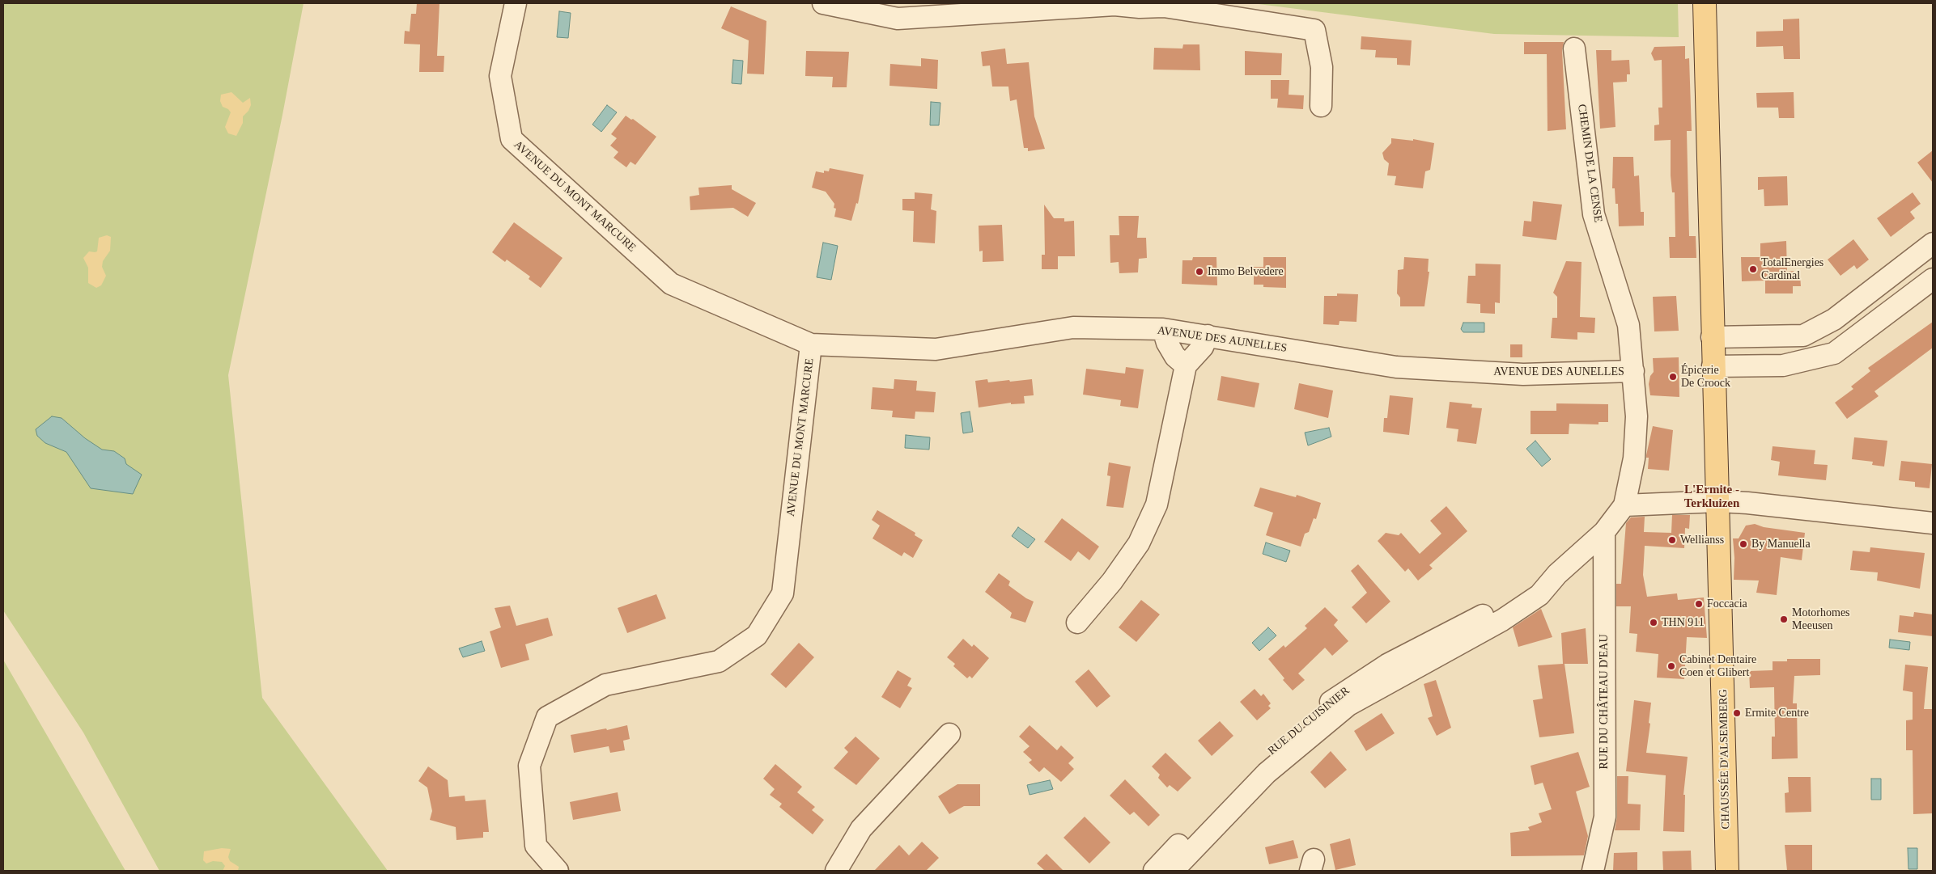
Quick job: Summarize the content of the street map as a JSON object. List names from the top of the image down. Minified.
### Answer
{"streets":{"main road":["CHAUSSÉE D'ALSEMBERG"],"street":["CHEMIN DE LA CENSE","AVENUE DU MONT MARCURE","AVENUE DES AUNELLES","RUE DU CHÂTEAU D'EAU","RUE DU CUISINIER"]},"crossings":[["CHEMIN DE LA CENSE","AVENUE DES AUNELLES"],["CHEMIN DE LA CENSE","RUE DU CUISINIER"],["AVENUE DU MONT MARCURE","AVENUE DES AUNELLES"],["RUE DU CHÂTEAU D'EAU","RUE DU CUISINIER"]],"districts":["L'Ermite - Terkluizen"],"places":["TotalEnergies Cardinal","Immo Belvedere","Épicerie De Croock","Wellianss","By Manuella","Foccacia","Motorhomes Meeusen","THN 911","Cabinet Dentaire Coen et Glibert","Ermite Centre"]}
